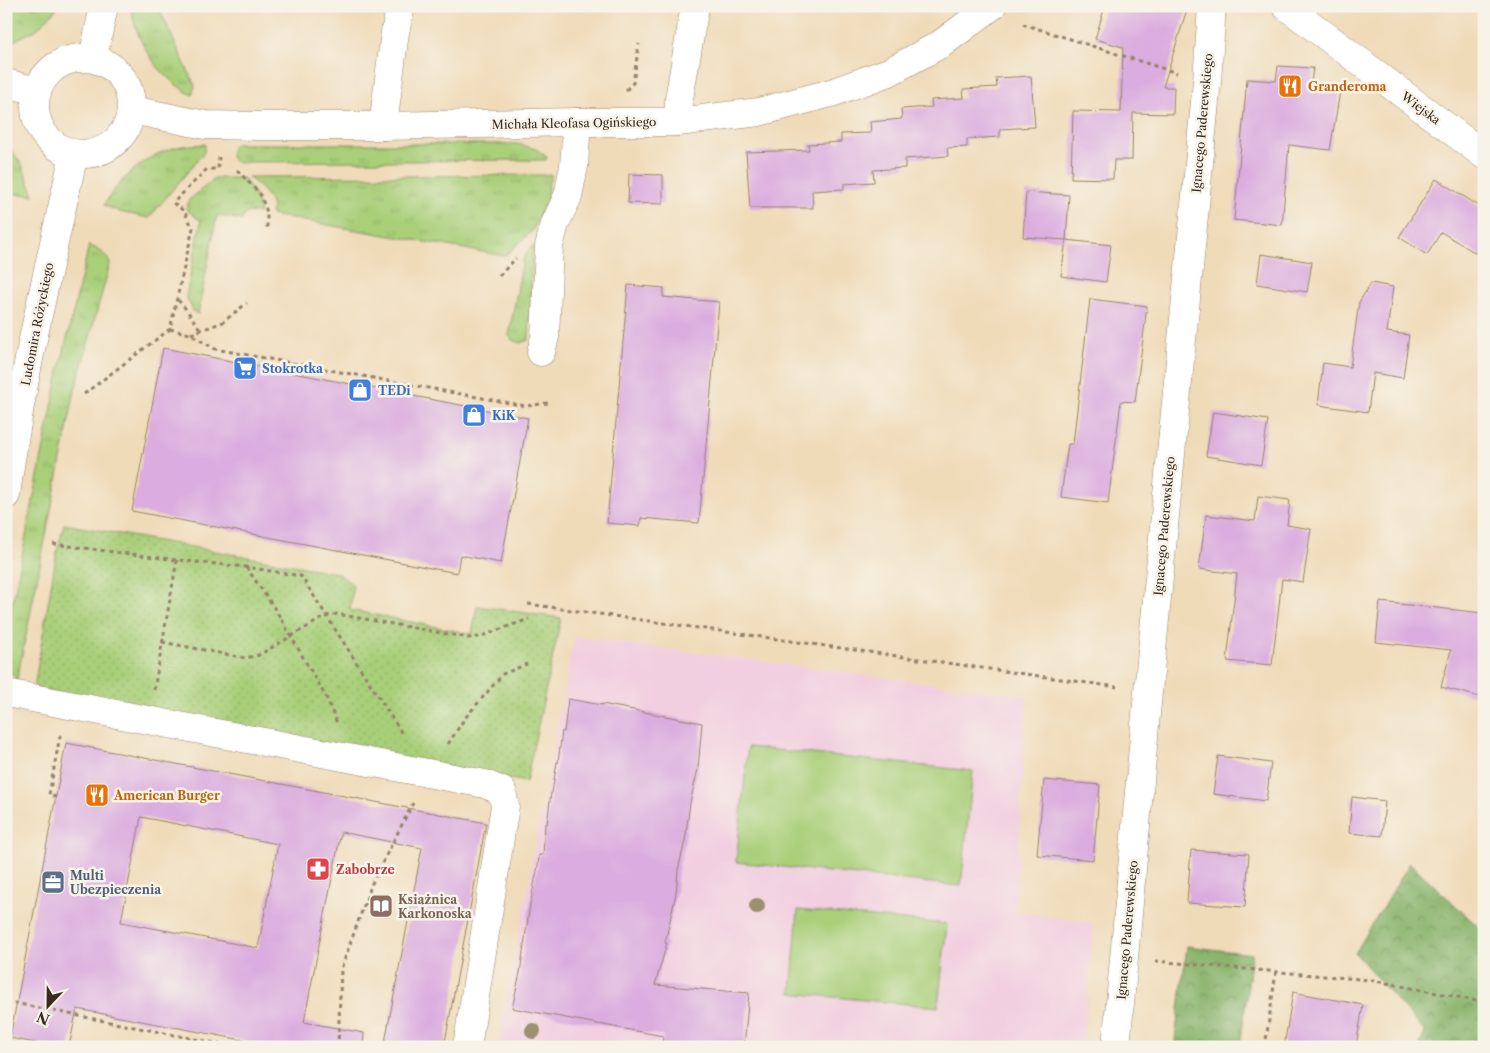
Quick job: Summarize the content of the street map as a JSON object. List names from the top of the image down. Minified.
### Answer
{"streets":{"street":["Wiejska","Michała Kleofasa Ogińskiego","Ignacego Paderewskiego","Ludomira Różyckiego"]},"crossings":[["Michała Kleofasa Ogińskiego","Ludomira Różyckiego"]],"places":{"restaurant":["Granderoma","American Burger"],"supermarket":["Stokrotka"],"shop":["TEDi","KiK"],"pharmacy":["Zabobrze"],"office":["Multi Ubezpieczenia"],"library":["Książnica Karkonoska"]},"north":"bottom"}
